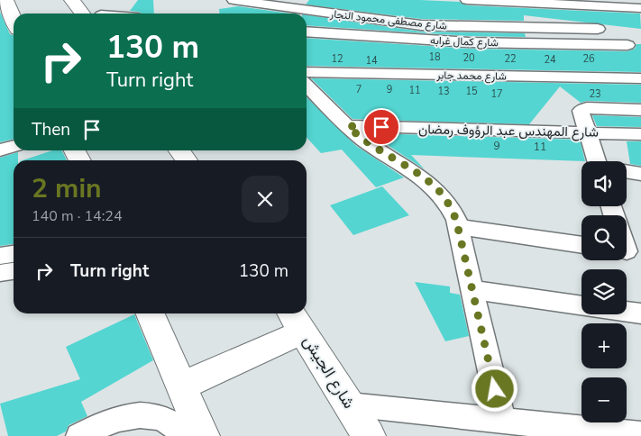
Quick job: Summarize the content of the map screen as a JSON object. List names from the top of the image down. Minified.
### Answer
{"streets":{"main road":["شارع الجيش"],"street":["شارع مصطفى محمود النجار","شارع كمال غرابه","شارع محمد جابر","شارع المهندس عبد الرؤوف رمضان"]},"house_numbers":["18","20","12","22","26","24","14","7","9","11","13","15","17","23","9","11"],"page":{"turn":["130 m","Turn right"],"then":"Then","heading":["2 min","140 m · 14:24"],"map_buttons":["+","−"],"list":[{"name":"Turn right","value":"130 m"}]}}
